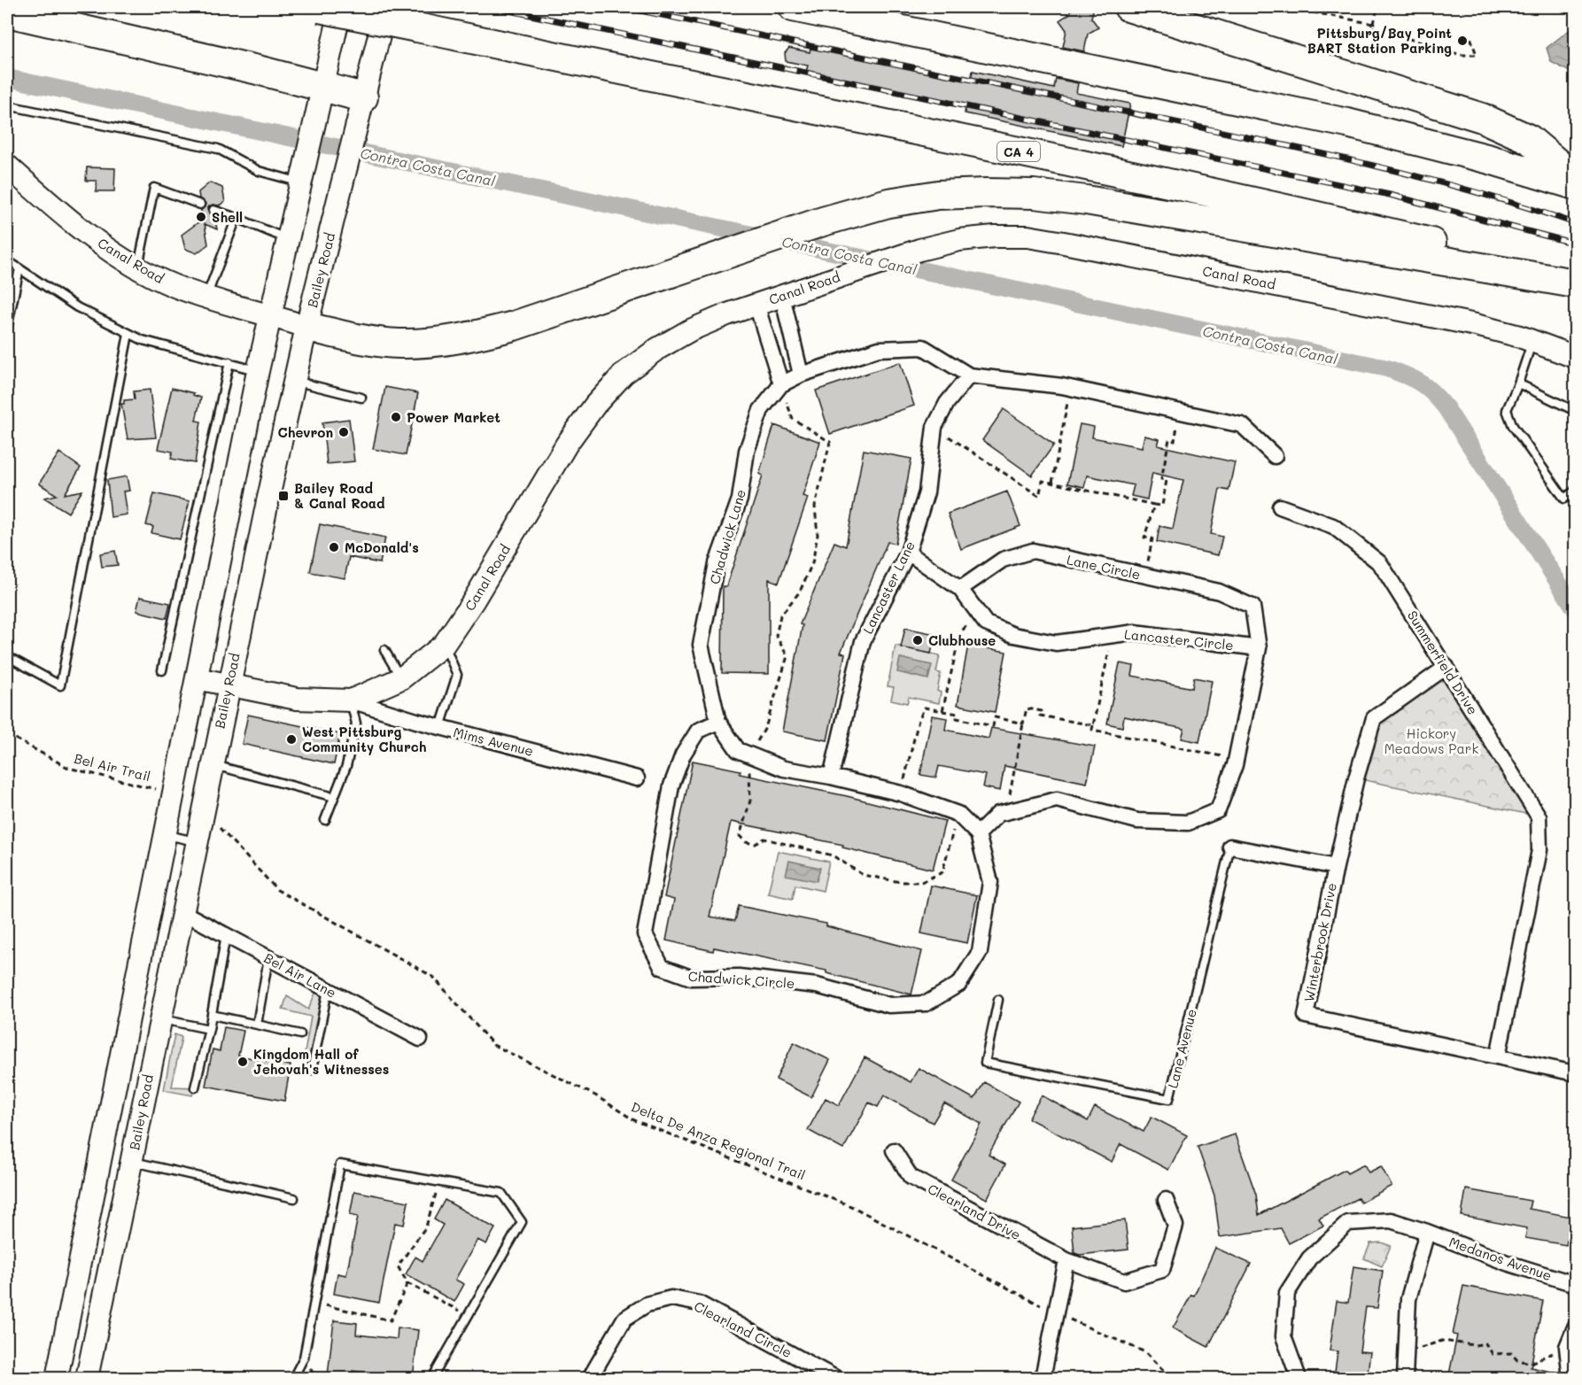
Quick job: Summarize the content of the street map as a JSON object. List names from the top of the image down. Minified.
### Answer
{"streets":{"highway":["CA 4"],"main road":["Canal Road","Bailey Road"],"street":["Chadwick Lane","Lane Circle","Lancaster Lane","Lancaster Circle","Summerfield Drive","Mims Avenue","Winterbrook Drive","Bel Air Lane","Chadwick Circle","Clearland Drive","Medanos Avenue","Clearland Circle"],"lane":["Lane Avenue"],"path":["Bel Air Trail","Delta De Anza Regional Trail"]},"crossings":[["Canal Road","Bailey Road"],["Canal Road","Mims Avenue"],["Bailey Road","Bel Air Lane"],["Bailey Road","Delta De Anza Regional Trail"],["Chadwick Lane","Lancaster Lane"],["Chadwick Lane","Chadwick Circle"],["Lane Circle","Lancaster Circle"],["Lancaster Lane","Lancaster Circle"],["Summerfield Drive","Winterbrook Drive"]],"water":["Contra Costa Canal"],"parks":["Hickory Meadows Park"],"places":{"other":["Pittsburg/Bay Point BART Station Parking","Shell","Power Market","Chevron","McDonald's","Clubhouse","West Pittsburg Community Church","Kingdom Hall of Jehovah's Witnesses"],"transit":["Bailey Road & Canal Road"]}}
